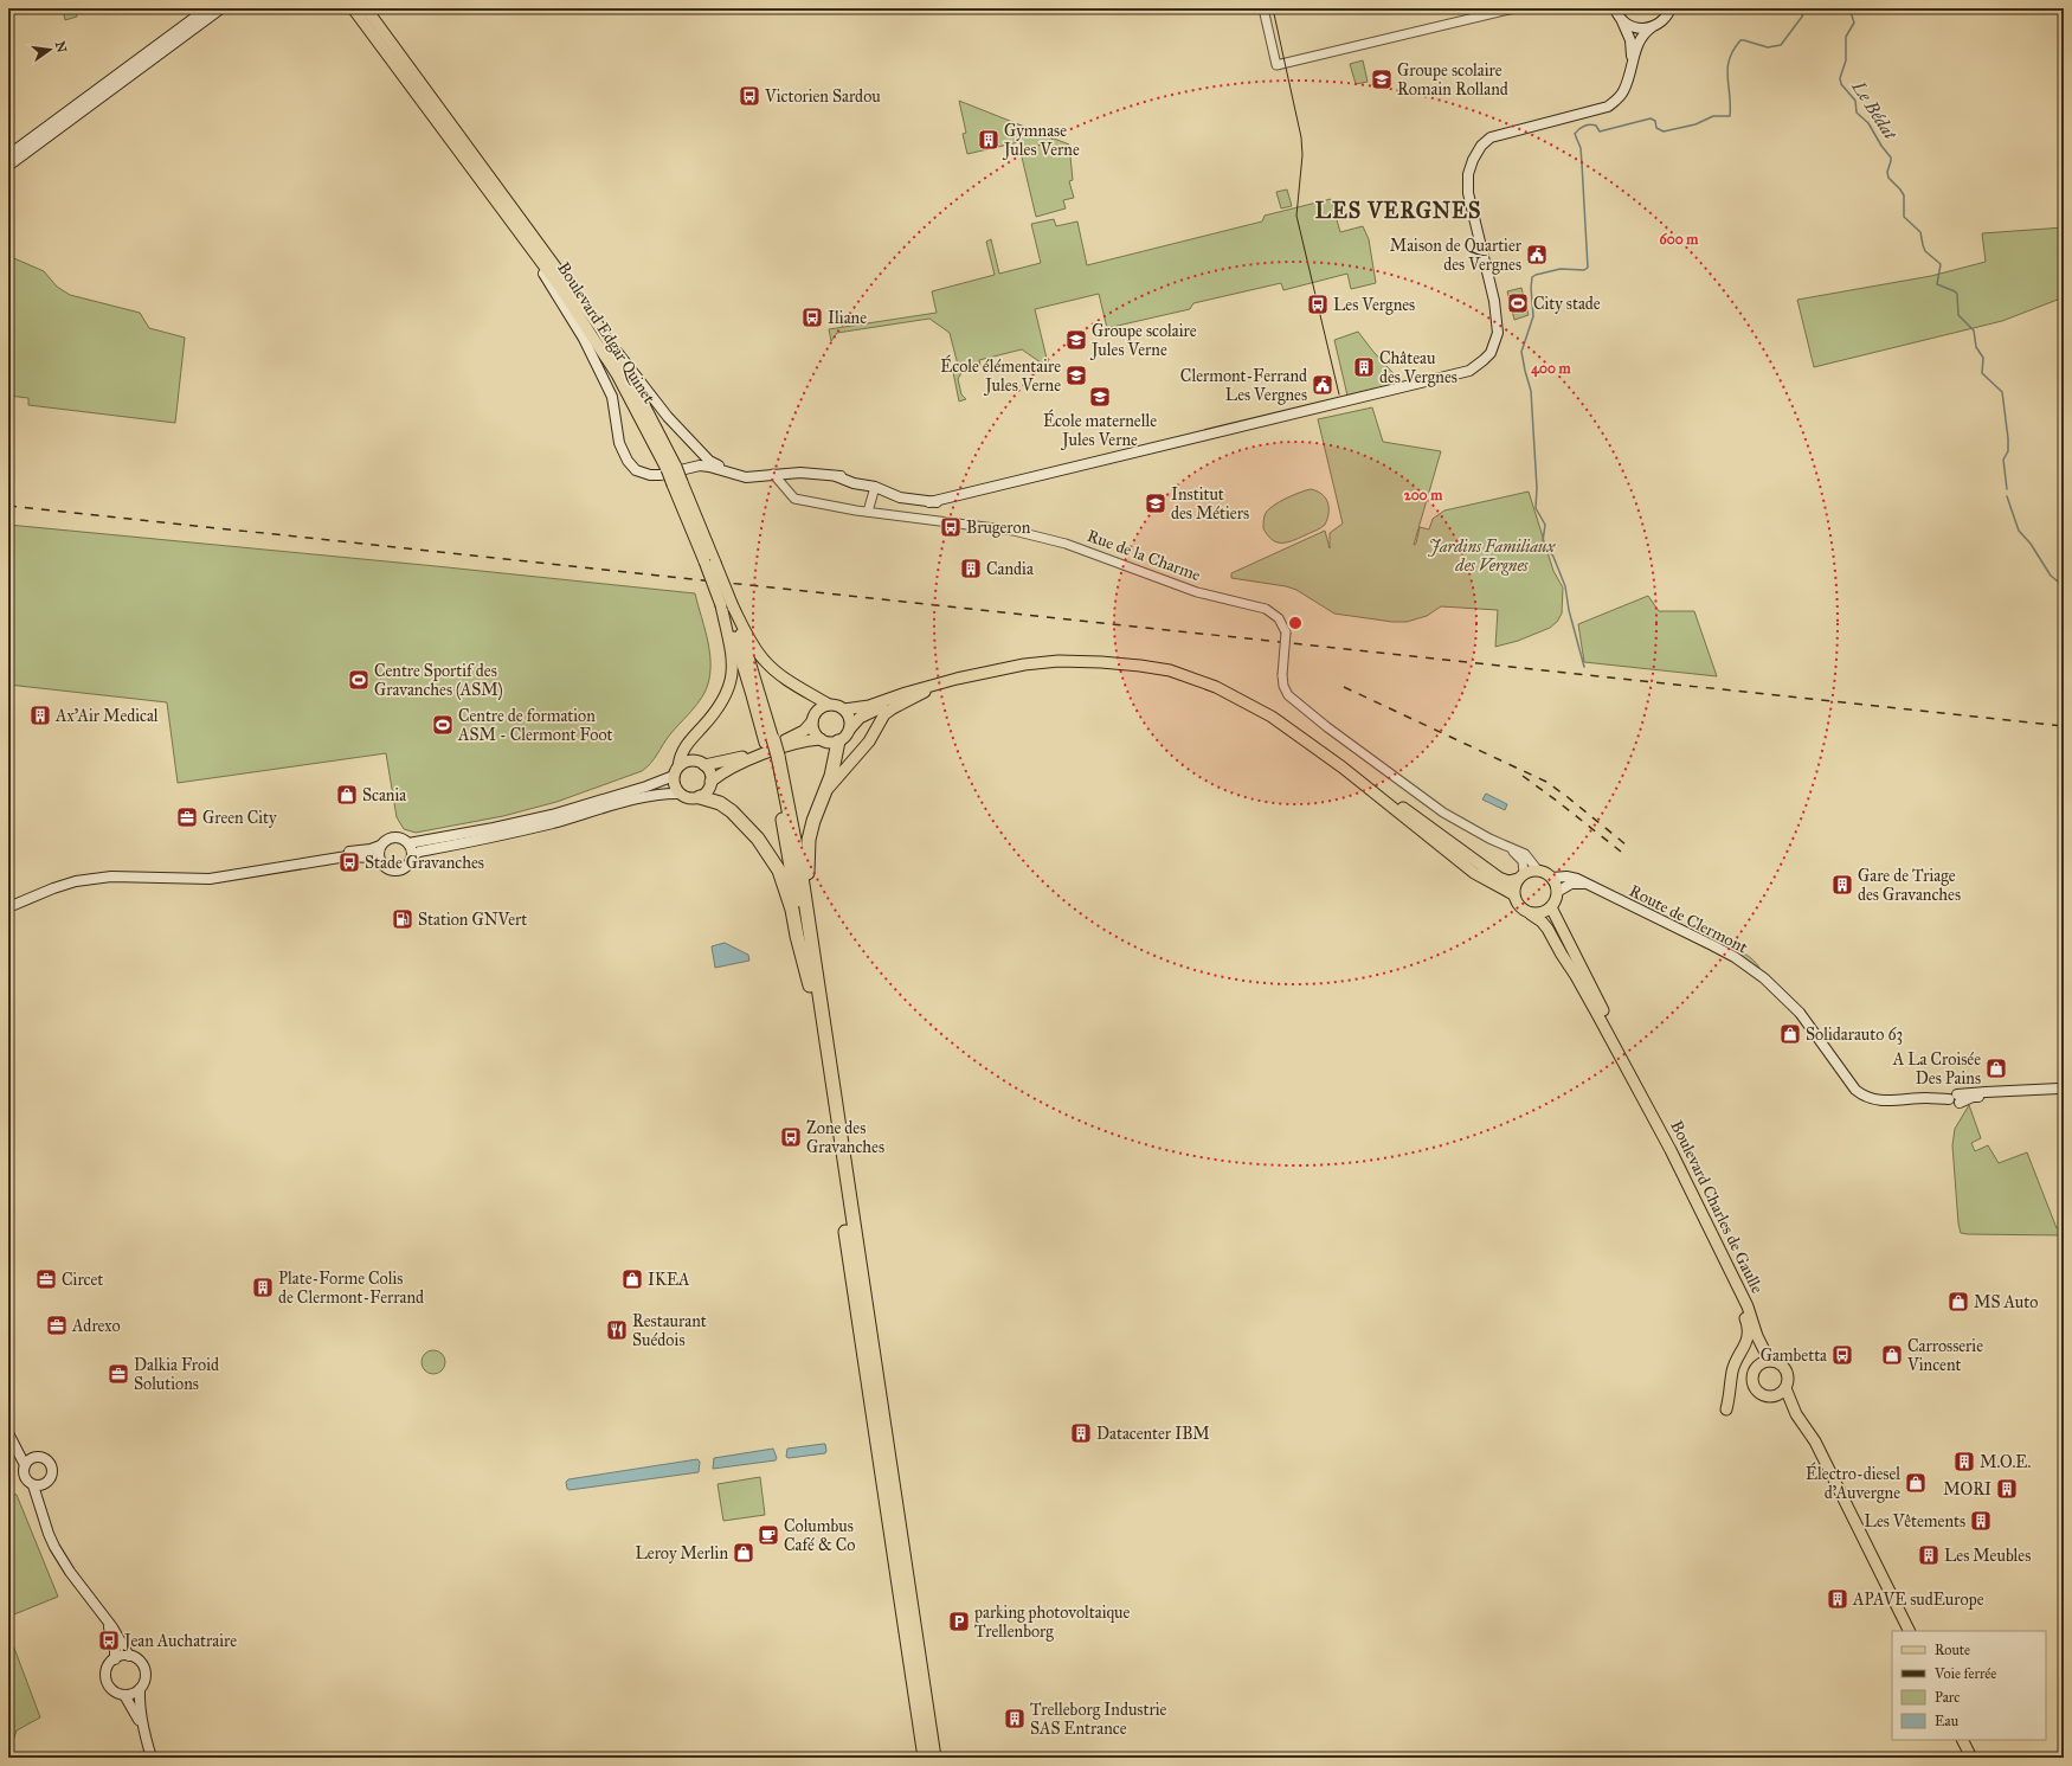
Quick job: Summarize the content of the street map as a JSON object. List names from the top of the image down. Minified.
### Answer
{"streets":{"main road":["Boulevard Edgar Quinet","Route de Clermont","Boulevard Charles de Gaulle"],"street":["Rue de la Charme"]},"crossings":[["Rue de la Charme","Route de Clermont"],["Rue de la Charme","Boulevard Charles de Gaulle"],["Route de Clermont","Boulevard Charles de Gaulle"]],"districts":["LES VERGNES"],"water":["Le Bédat"],"parks":["Jardins Familiaux des Vergnes"],"places":{"school or university":["Groupe scolaire Romain Rolland","Groupe scolaire Jules Verne","École élémentaire Jules Verne","École maternelle Jules Verne","Institut des Métiers"],"bus stop":["Victorien Sardou","Les Vergnes","Iliane","Brugeron","Stade Gravanches","Zone des Gravanches","Gambetta","Jean Auchatraire"],"building":["Gymnase Jules Verne","Château des Vergnes","Candia","Ax'Air Medical","Gare de Triage des Gravanches","Plate-Forme Colis de Clermont-Ferrand","Datacenter IBM","M.O.E.","MORI","Les Vêtements","Les Meubles","APAVE sudEurope","Trelleborg Industrie SAS Entrance"],"public building":["Maison de Quartier des Vergnes","Clermont-Ferrand Les Vergnes"],"sports":["City stade","Centre Sportif des Gravanches (ASM)","Centre de formation ASM - Clermont Foot"],"shop":["Scania","Solidarauto 63","A La Croisée Des Pains","IKEA","MS Auto","Carrosserie Vincent","Électro-diesel d'Auvergne","Leroy Merlin"],"office":["Green City","Circet","Adrexo","Dalkia Froid Solutions"],"fuel station":["Station GNVert"],"restaurant":["Restaurant Suédois"],"cafe":["Columbus Café & Co"],"parking":["parking photovoltaique Trellenborg"]},"legend":["Route","Voie ferrée","Parc","Eau"],"north":"right","rings":["600 m","400 m","200 m"]}
